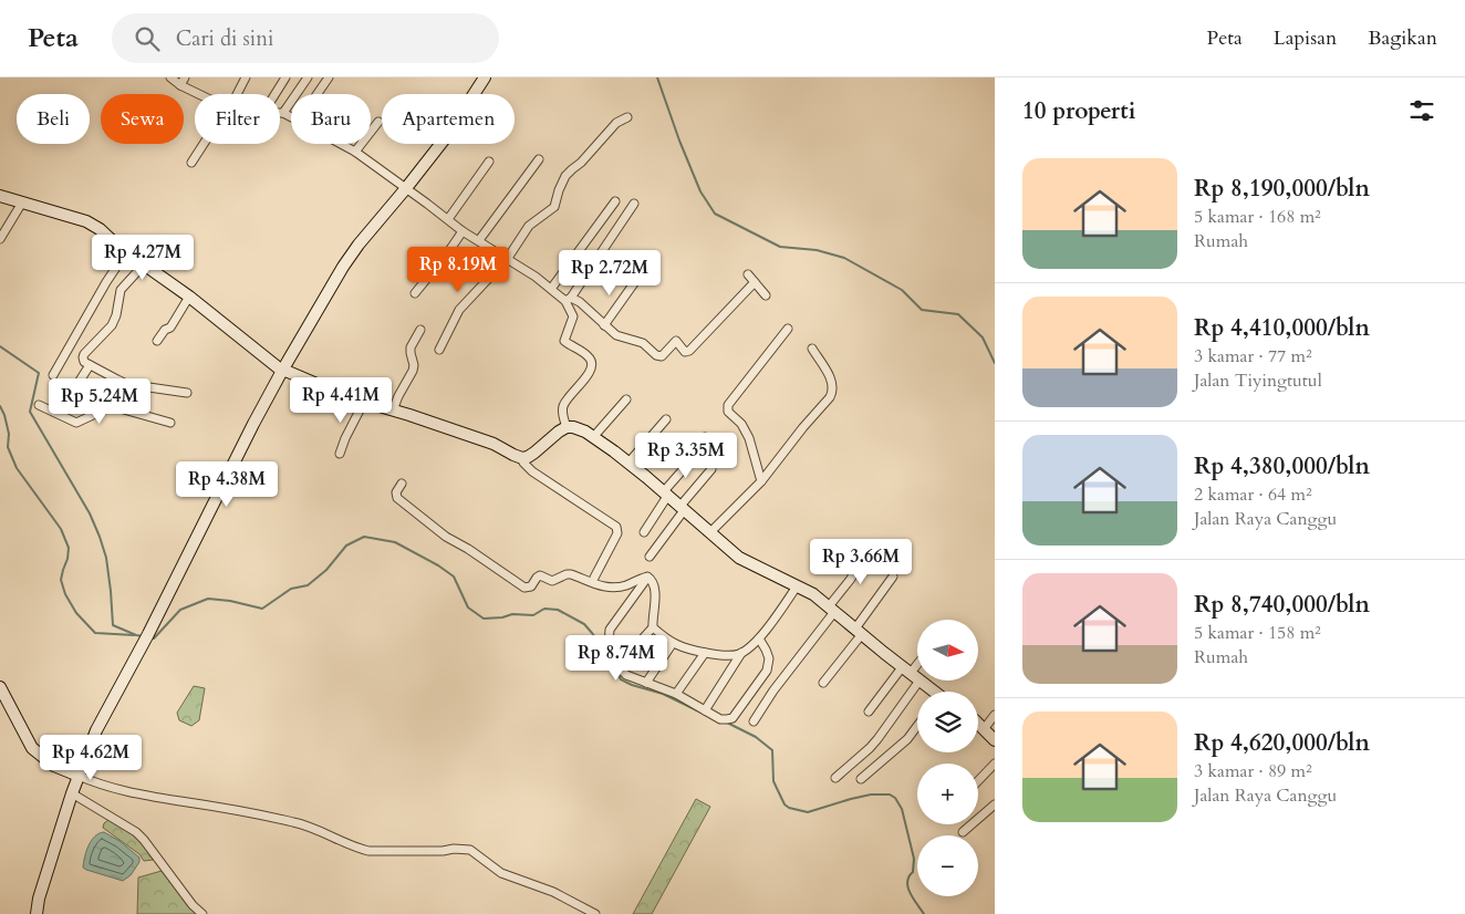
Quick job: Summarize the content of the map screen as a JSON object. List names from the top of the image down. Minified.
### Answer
{"north":"right","page":{"header":"Peta","search":"Cari di sini","nav":["Peta","Lapisan","Bagikan"],"heading":"10 properti","chip":["Beli","Sewa","Filter","Baru","Apartemen"],"list":[{"name":"Rp 8,190,000/bln","note":"5 kamar · 168 m² · Rumah"},{"name":"Rp 4,410,000/bln","note":"3 kamar · 77 m² · Jalan Tiyingtutul"},{"name":"Rp 4,380,000/bln","note":"2 kamar · 64 m² · Jalan Raya Canggu"},{"name":"Rp 8,740,000/bln","note":"5 kamar · 158 m² · Rumah"},{"name":"Rp 4,620,000/bln","note":"3 kamar · 89 m² · Jalan Raya Canggu"}],"price":["Rp 4.27M","Rp 8.19M","Rp 2.72M","Rp 4.41M","Rp 5.24M","Rp 3.35M","Rp 4.38M","Rp 3.66M","Rp 8.74M","Rp 4.62M"],"map_buttons":["+","−"]}}
